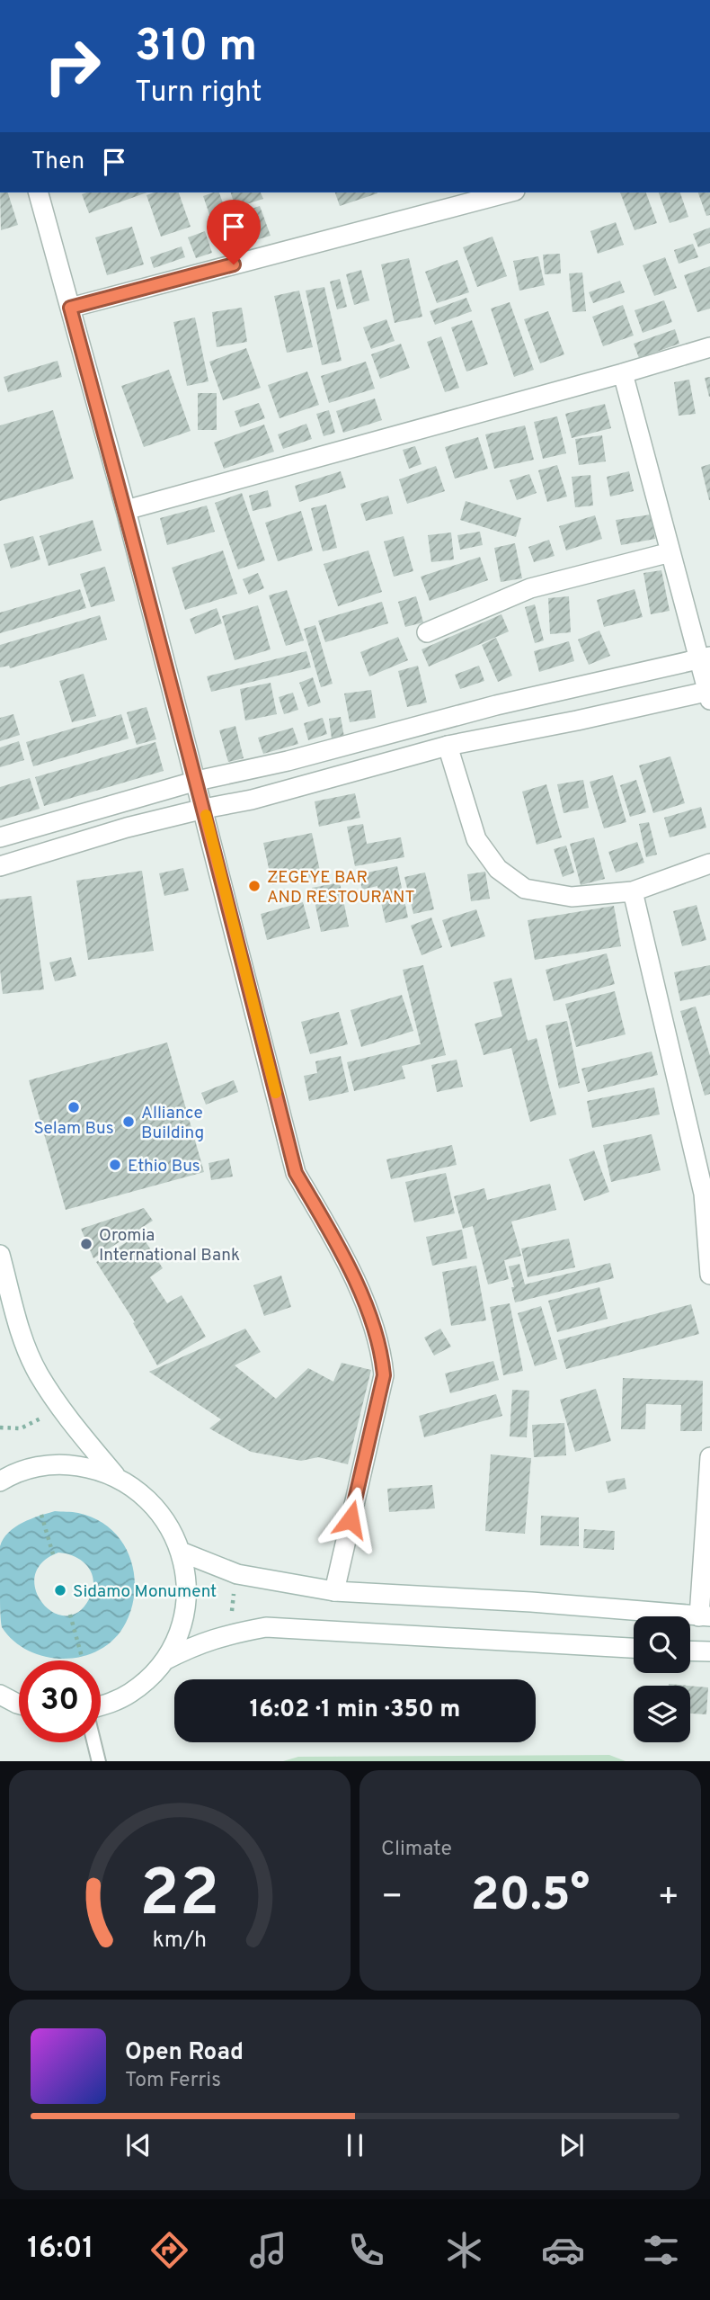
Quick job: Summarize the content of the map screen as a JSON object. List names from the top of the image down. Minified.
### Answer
{"places":["ZEGEYE BAR AND RESTOURANT","Selam Bus","Alliance Building","Ethio Bus","Oromia International Bank","Sidamo Monument"],"page":{"turn":["310 m","Turn right"],"then":"Then","limit":"30","trip":"16:02 · 1 min · 350 m","tile":"Climate","heat":["−","20.5°","+"],"song":["Open Road","Tom Ferris"],"tabs":"16:01","gauge":["22","km/h"]}}
